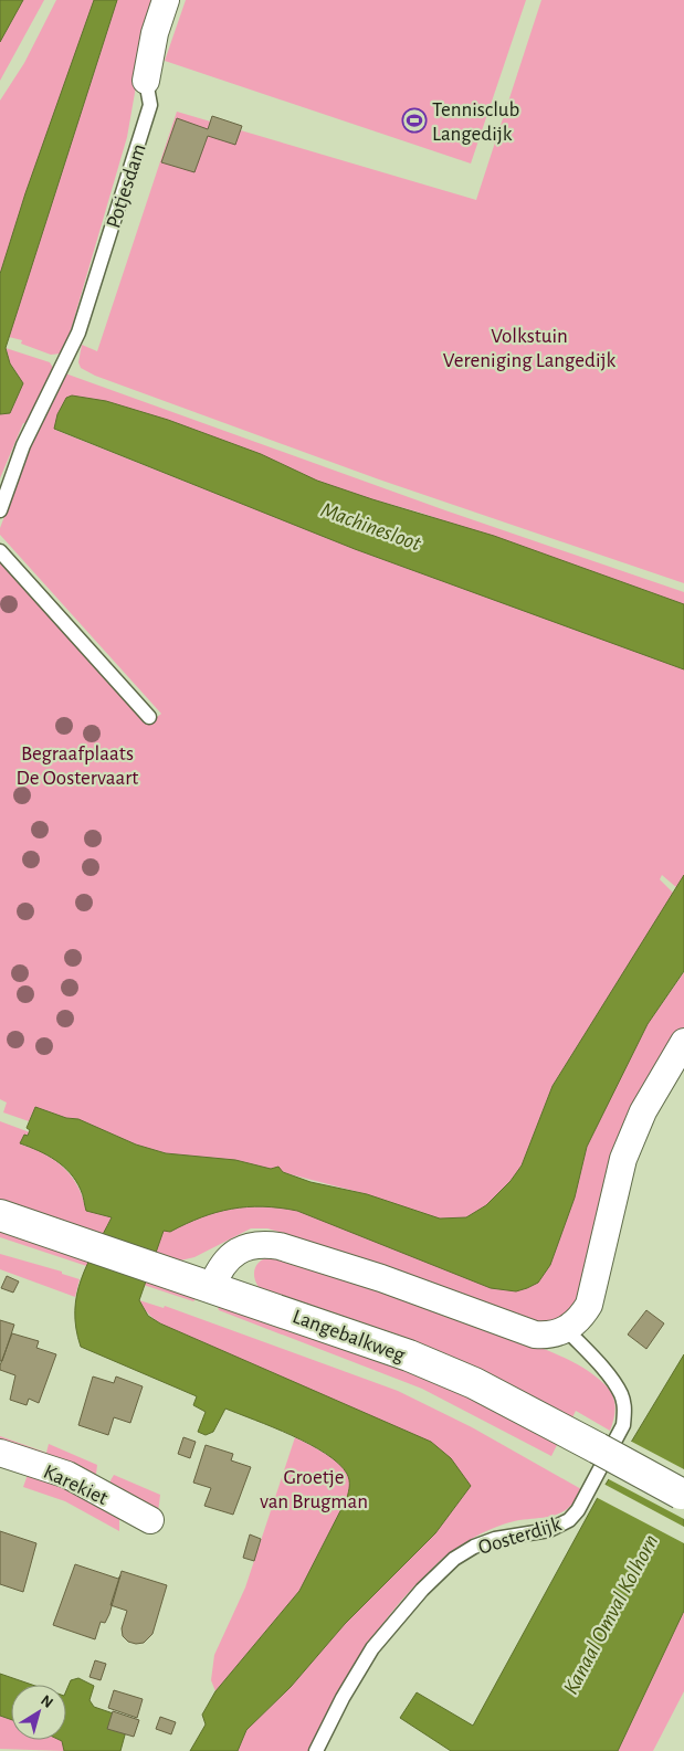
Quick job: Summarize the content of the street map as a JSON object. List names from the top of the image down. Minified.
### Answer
{"streets":{"street":["Potjesdam","Langebalkweg","Karekiet"],"lane":["Oosterdijk"]},"water":["Machinesloot","Kanaal Omval Kolhorn"],"parks":["Volkstuin Vereniging Langedijk","Begraafplaats De Oostervaart","Groetje van Brugman"],"places":{"sports":["Tennisclub Langedijk"]},"north":"top right"}
